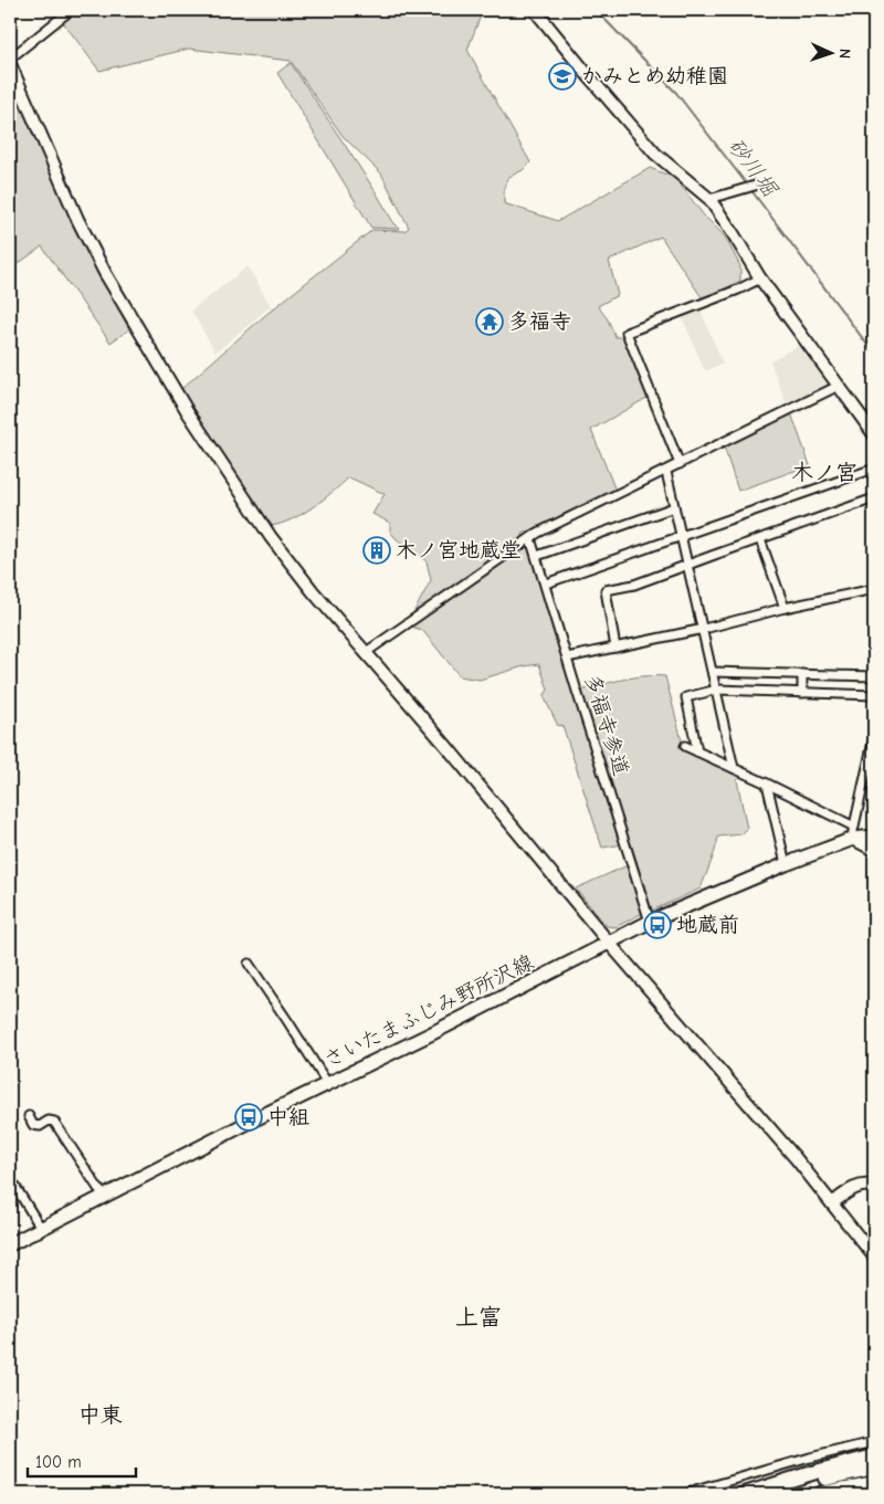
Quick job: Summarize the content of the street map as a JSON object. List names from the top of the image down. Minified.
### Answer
{"streets":{"main road":["さいたまふじみ野所沢線"],"street":["多福寺参道"]},"crossings":[["多福寺参道","さいたまふじみ野所沢線"]],"districts":["木ノ宮","上富","中東"],"water":["砂川堀"],"places":{"school or university":["かみとめ幼稚園"],"temple":["多福寺"],"building":["木ノ宮地蔵堂"],"bus stop":["地蔵前","中組"]},"scale_bar":"100 m","north":"right"}
